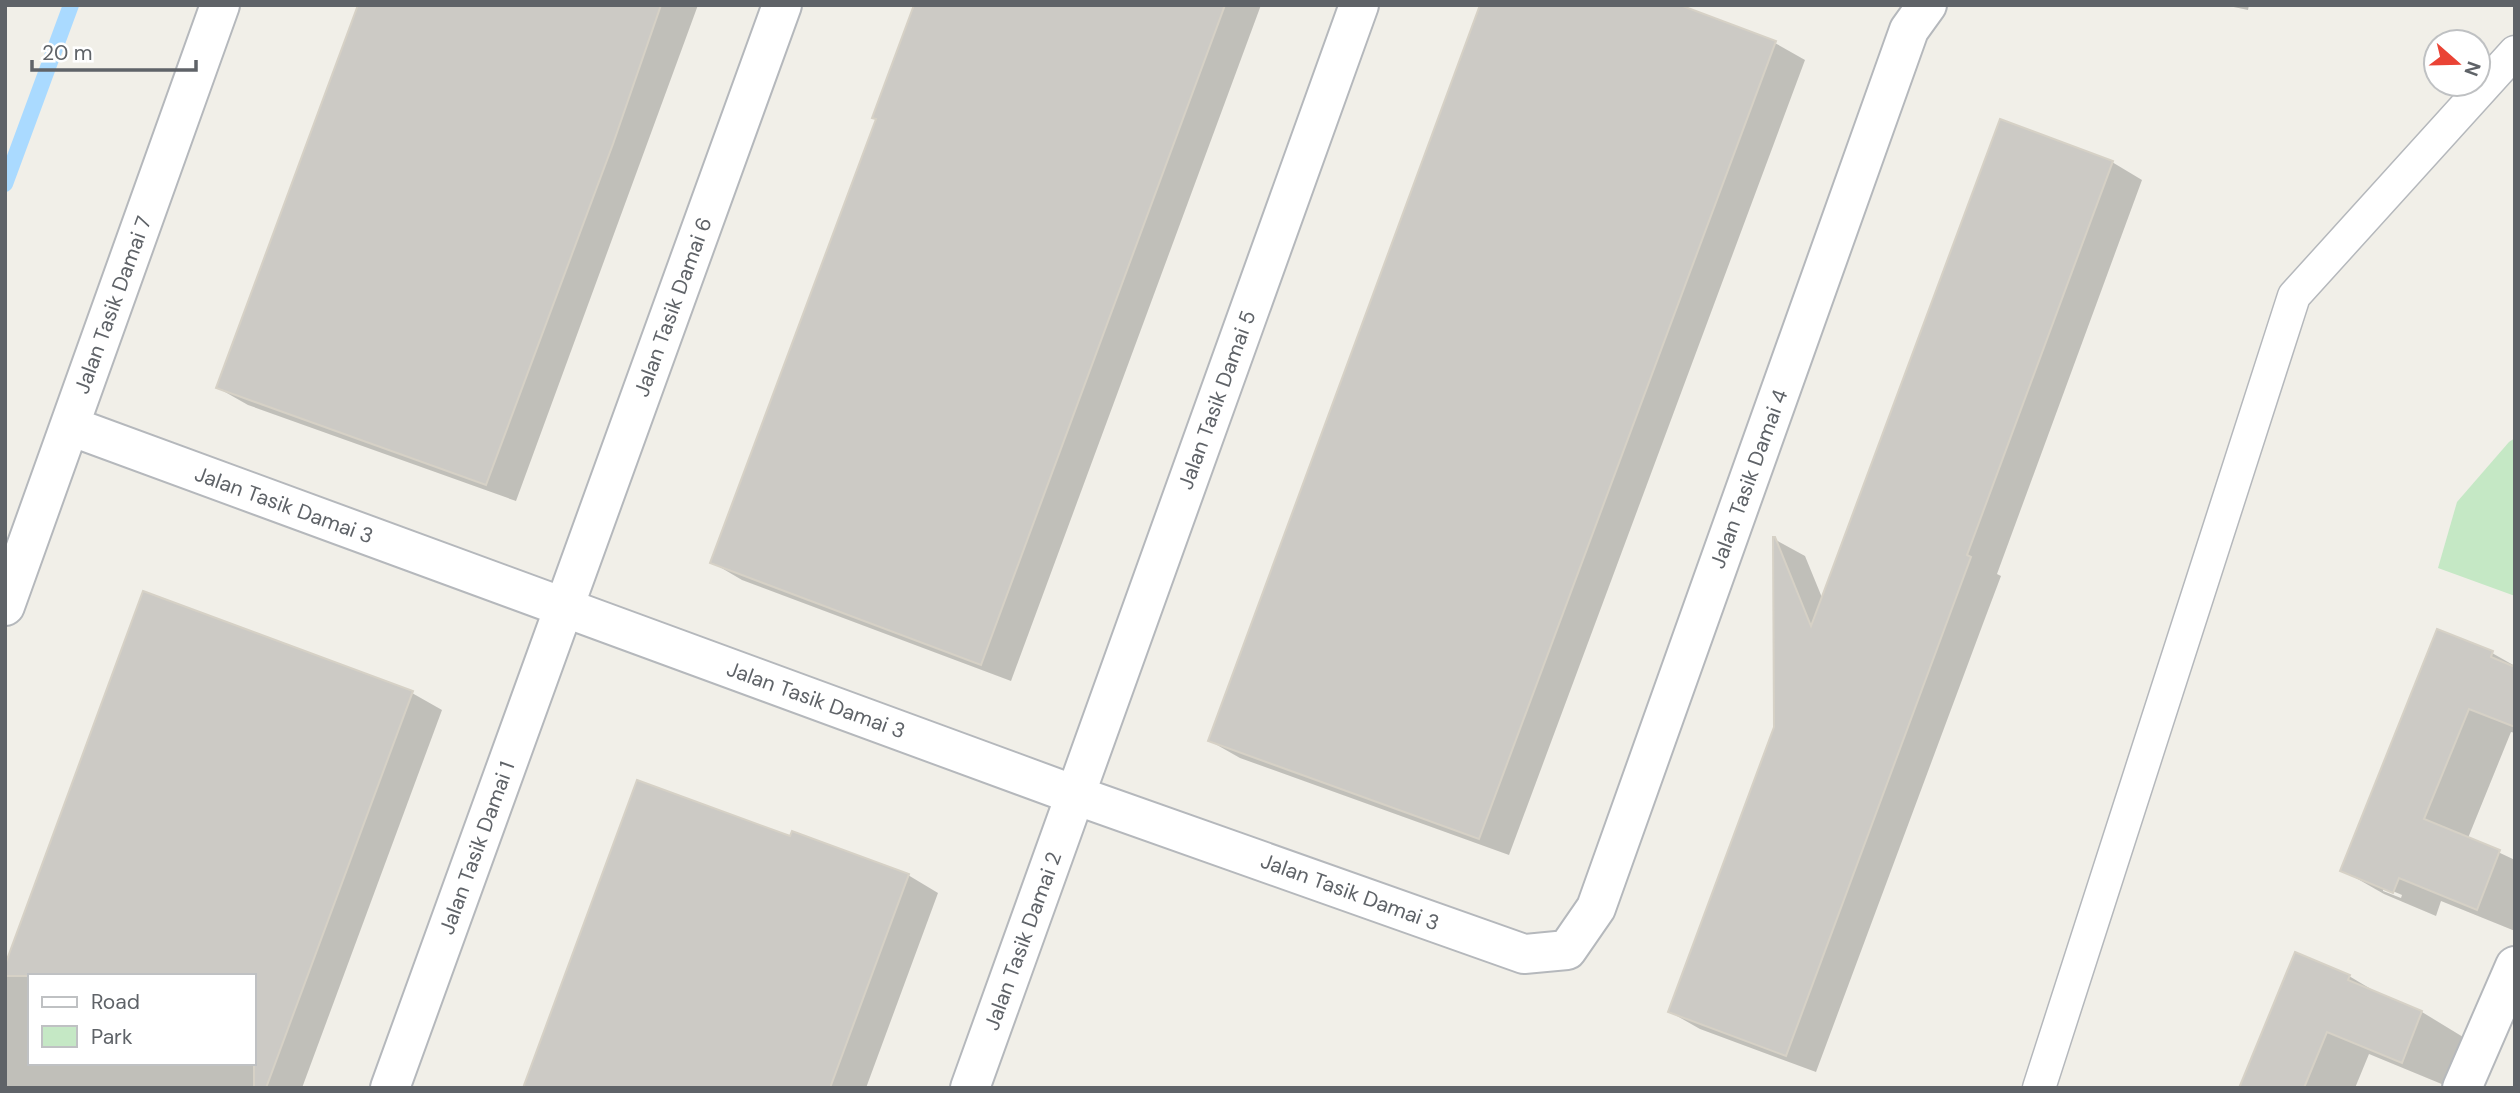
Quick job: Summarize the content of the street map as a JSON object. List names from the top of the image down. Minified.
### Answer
{"streets":{"street":["Jalan Tasik Damai 7","Jalan Tasik Damai 6","Jalan Tasik Damai 5","Jalan Tasik Damai 4","Jalan Tasik Damai 3","Jalan Tasik Damai 1","Jalan Tasik Damai 2"]},"crossings":[["Jalan Tasik Damai 7","Jalan Tasik Damai 3"],["Jalan Tasik Damai 6","Jalan Tasik Damai 3"],["Jalan Tasik Damai 6","Jalan Tasik Damai 1"],["Jalan Tasik Damai 5","Jalan Tasik Damai 3"],["Jalan Tasik Damai 5","Jalan Tasik Damai 2"],["Jalan Tasik Damai 4","Jalan Tasik Damai 3"],["Jalan Tasik Damai 3","Jalan Tasik Damai 1"],["Jalan Tasik Damai 3","Jalan Tasik Damai 2"]],"legend":["Road","Park"],"scale_bar":"20 m","north":"right"}
